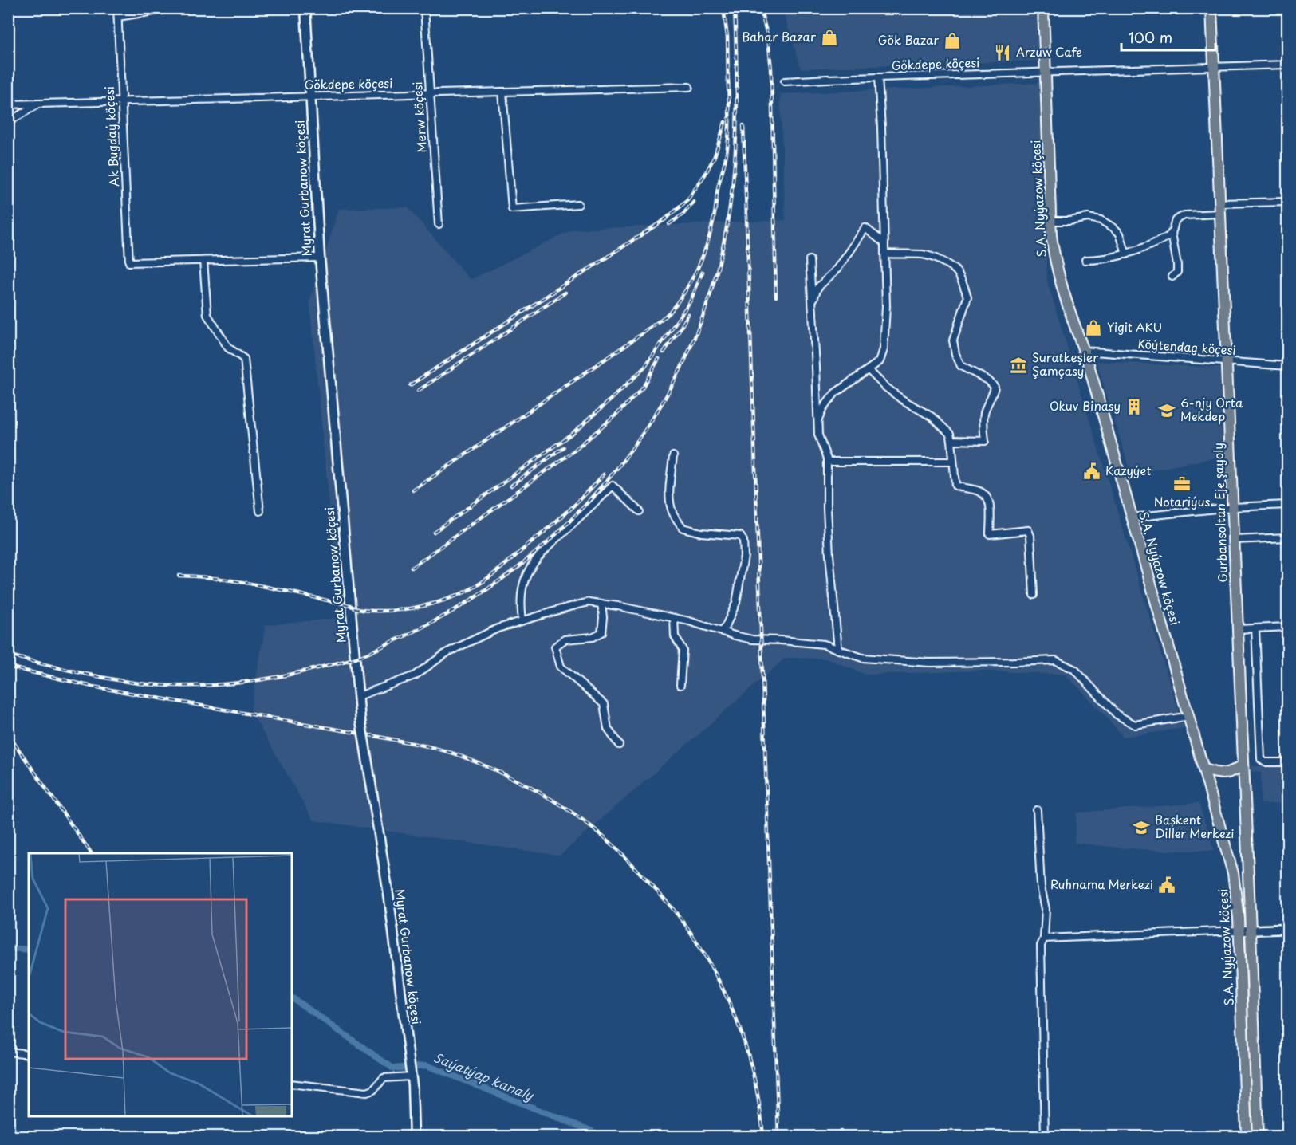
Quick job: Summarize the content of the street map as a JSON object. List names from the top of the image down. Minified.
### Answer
{"streets":{"main road":["S.A. Nyýazow köçesi","Gurbansoltan Eje şayoly"],"street":["Gökdepe köçesi","Merw köçesi","Ak Bugdaý köçesi","Myrat Gurbanow köçesi","Köýtendag köçesi"]},"crossings":[["Gökdepe köçesi","Merw köçesi"],["Gökdepe köçesi","Ak Bugdaý köçesi"],["Gökdepe köçesi","Myrat Gurbanow köçesi"],["Gökdepe köçesi","S.A. Nyýazow köçesi"],["Gökdepe köçesi","Gurbansoltan Eje şayoly"],["S.A. Nyýazow köçesi","Köýtendag köçesi"],["S.A. Nyýazow köçesi","Gurbansoltan Eje şayoly"],["Köýtendag köçesi","Gurbansoltan Eje şayoly"]],"water":["Saýatýap kanaly"],"places":{"shop":["Bahar Bazar","Gök Bazar","Yigit AKU"],"restaurant":["Arzuw Cafe"],"museum":["Suratkeşler Şamçasy"],"building":["Okuv Binasy"],"school or university":["6-njy Orta Mekdep","Başkent Diller Merkezi"],"public building":["Kazyýet","Ruhnama Merkezi"],"office":["Notariýus"]},"scale_bar":"100 m"}
